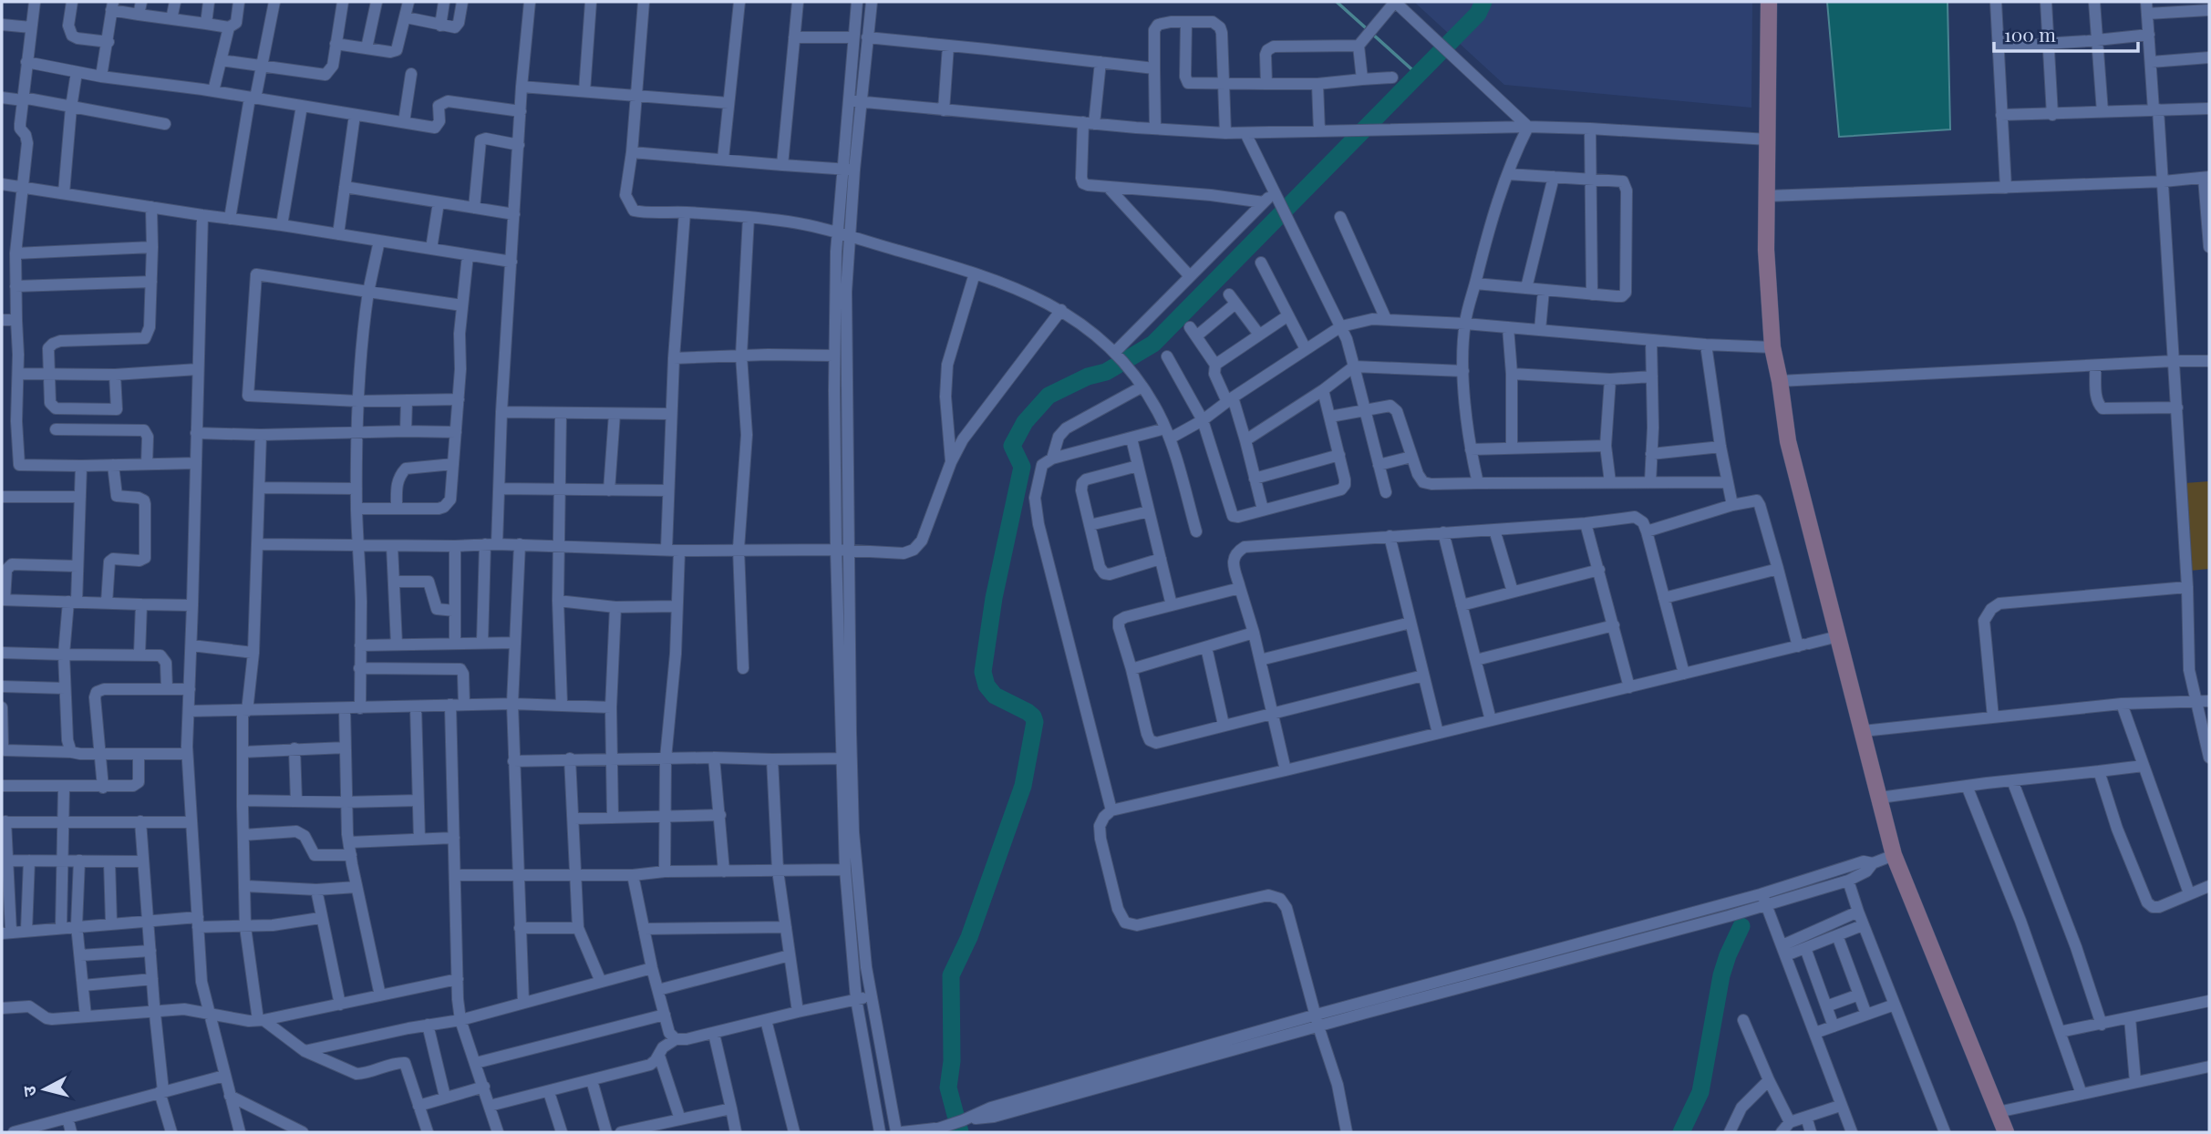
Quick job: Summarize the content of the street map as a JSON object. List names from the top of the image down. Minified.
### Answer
{"scale_bar":"100 m","north":"left"}
